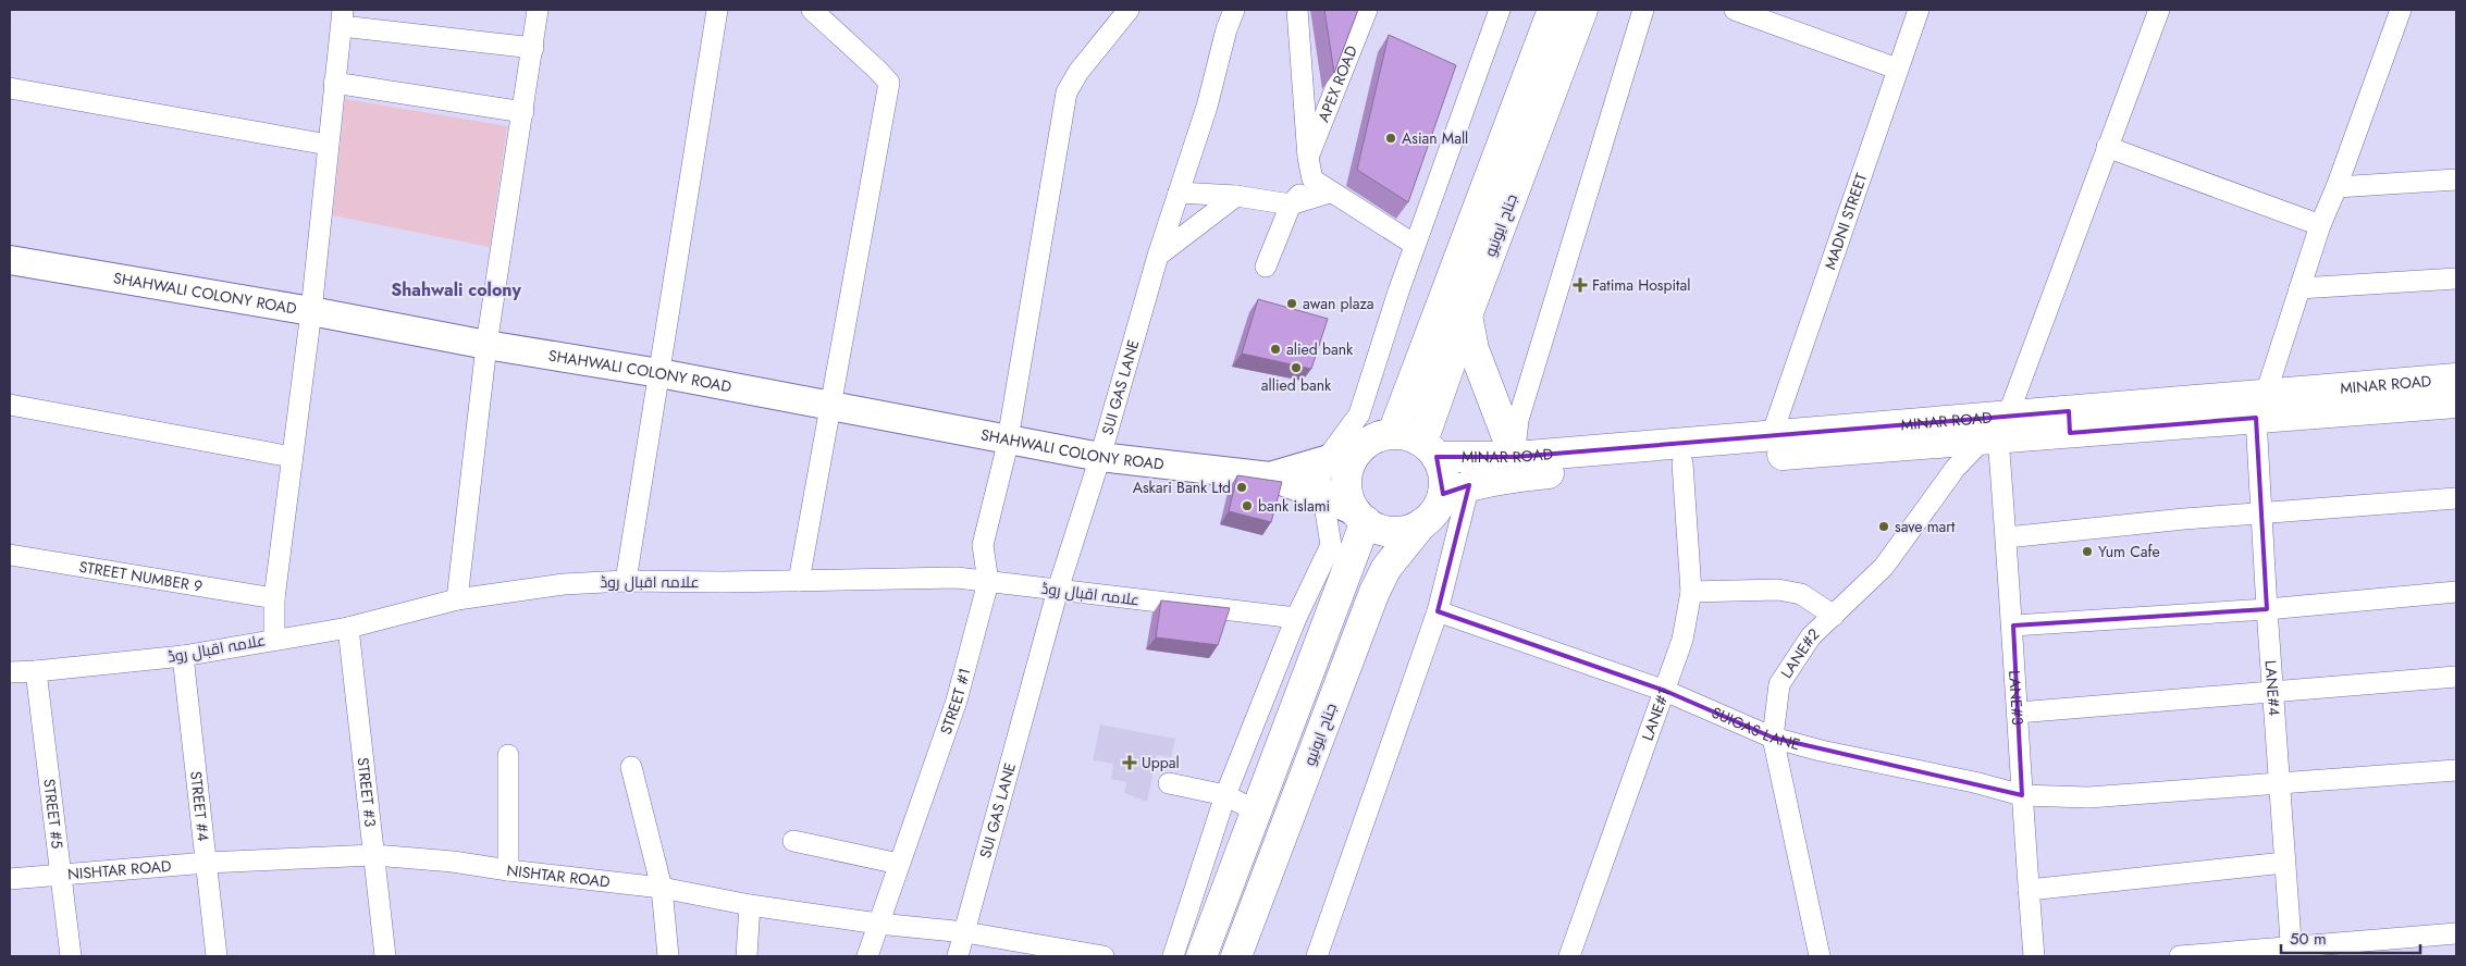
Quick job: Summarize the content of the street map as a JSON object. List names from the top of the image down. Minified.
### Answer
{"streets":{"main road":["جناح ایونیو","SHAHWALI COLONY ROAD","MINAR ROAD"],"street":["APEX ROAD","MADNI STREET","SUI GAS LANE","STREET NUMBER 9","علامہ اقبال روڈ","LANE#2","LANE#4","LANE#3","STREET #1","LANE#1","SUIGAS LANE","STREET #3","STREET #4","STREET #5","NISHTAR ROAD"]},"crossings":[["MADNI STREET","MINAR ROAD"],["جناح ایونیو","SHAHWALI COLONY ROAD"],["جناح ایونیو","MINAR ROAD"],["SHAHWALI COLONY ROAD","MINAR ROAD"],["SHAHWALI COLONY ROAD","SUI GAS LANE"],["SHAHWALI COLONY ROAD","STREET #1"],["MINAR ROAD","LANE#2"],["MINAR ROAD","LANE#4"],["MINAR ROAD","LANE#3"],["MINAR ROAD","LANE#1"],["SUI GAS LANE","علامہ اقبال روڈ"],["SUI GAS LANE","NISHTAR ROAD"],["علامہ اقبال روڈ","STREET #1"],["علامہ اقبال روڈ","STREET #3"],["علامہ اقبال روڈ","STREET #4"],["علامہ اقبال روڈ","STREET #5"],["LANE#2","LANE#3"],["LANE#2","SUIGAS LANE"],["LANE#4","SUIGAS LANE"],["LANE#3","SUIGAS LANE"],["STREET #1","NISHTAR ROAD"],["LANE#1","SUIGAS LANE"],["STREET #3","NISHTAR ROAD"],["STREET #4","NISHTAR ROAD"],["STREET #5","NISHTAR ROAD"]],"districts":["Shahwali colony"],"places":{"other":["Asian Mall","awan plaza","alied bank","allied bank","Askari Bank Ltd","bank islami","save mart","Yum Cafe"],"health":["Fatima Hospital","Uppal"]},"scale_bar":"50 m"}
